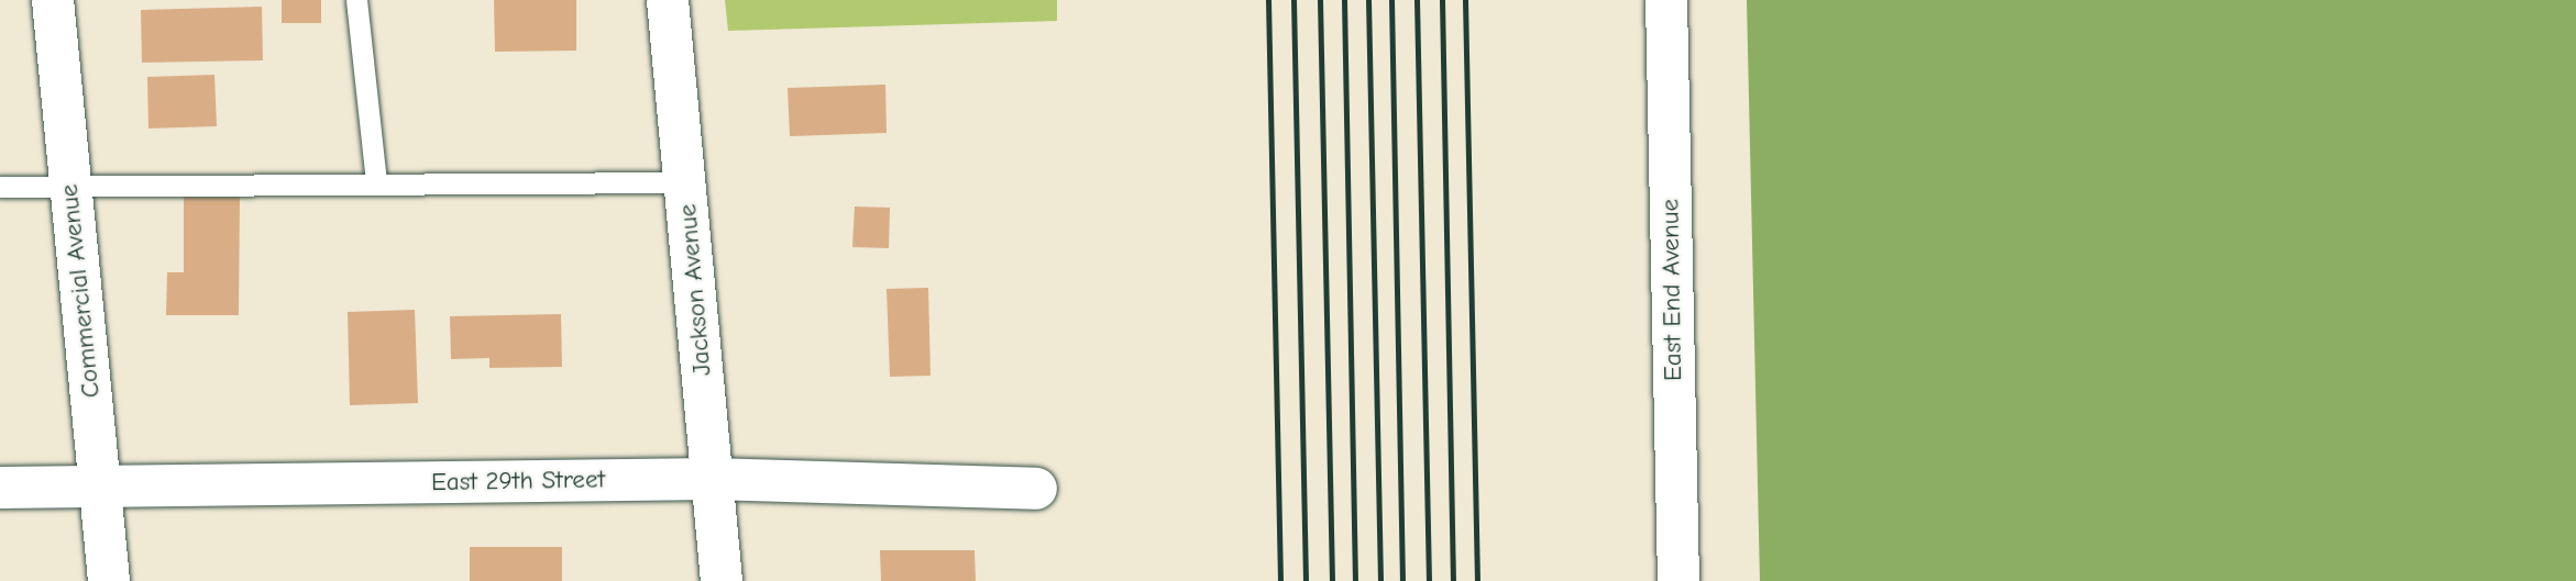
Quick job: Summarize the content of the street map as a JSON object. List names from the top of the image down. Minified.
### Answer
{"streets":{"street":["Jackson Avenue","East End Avenue","Commercial Avenue","East 29th Street"]},"crossings":[["Jackson Avenue","East 29th Street"],["Commercial Avenue","East 29th Street"]]}
